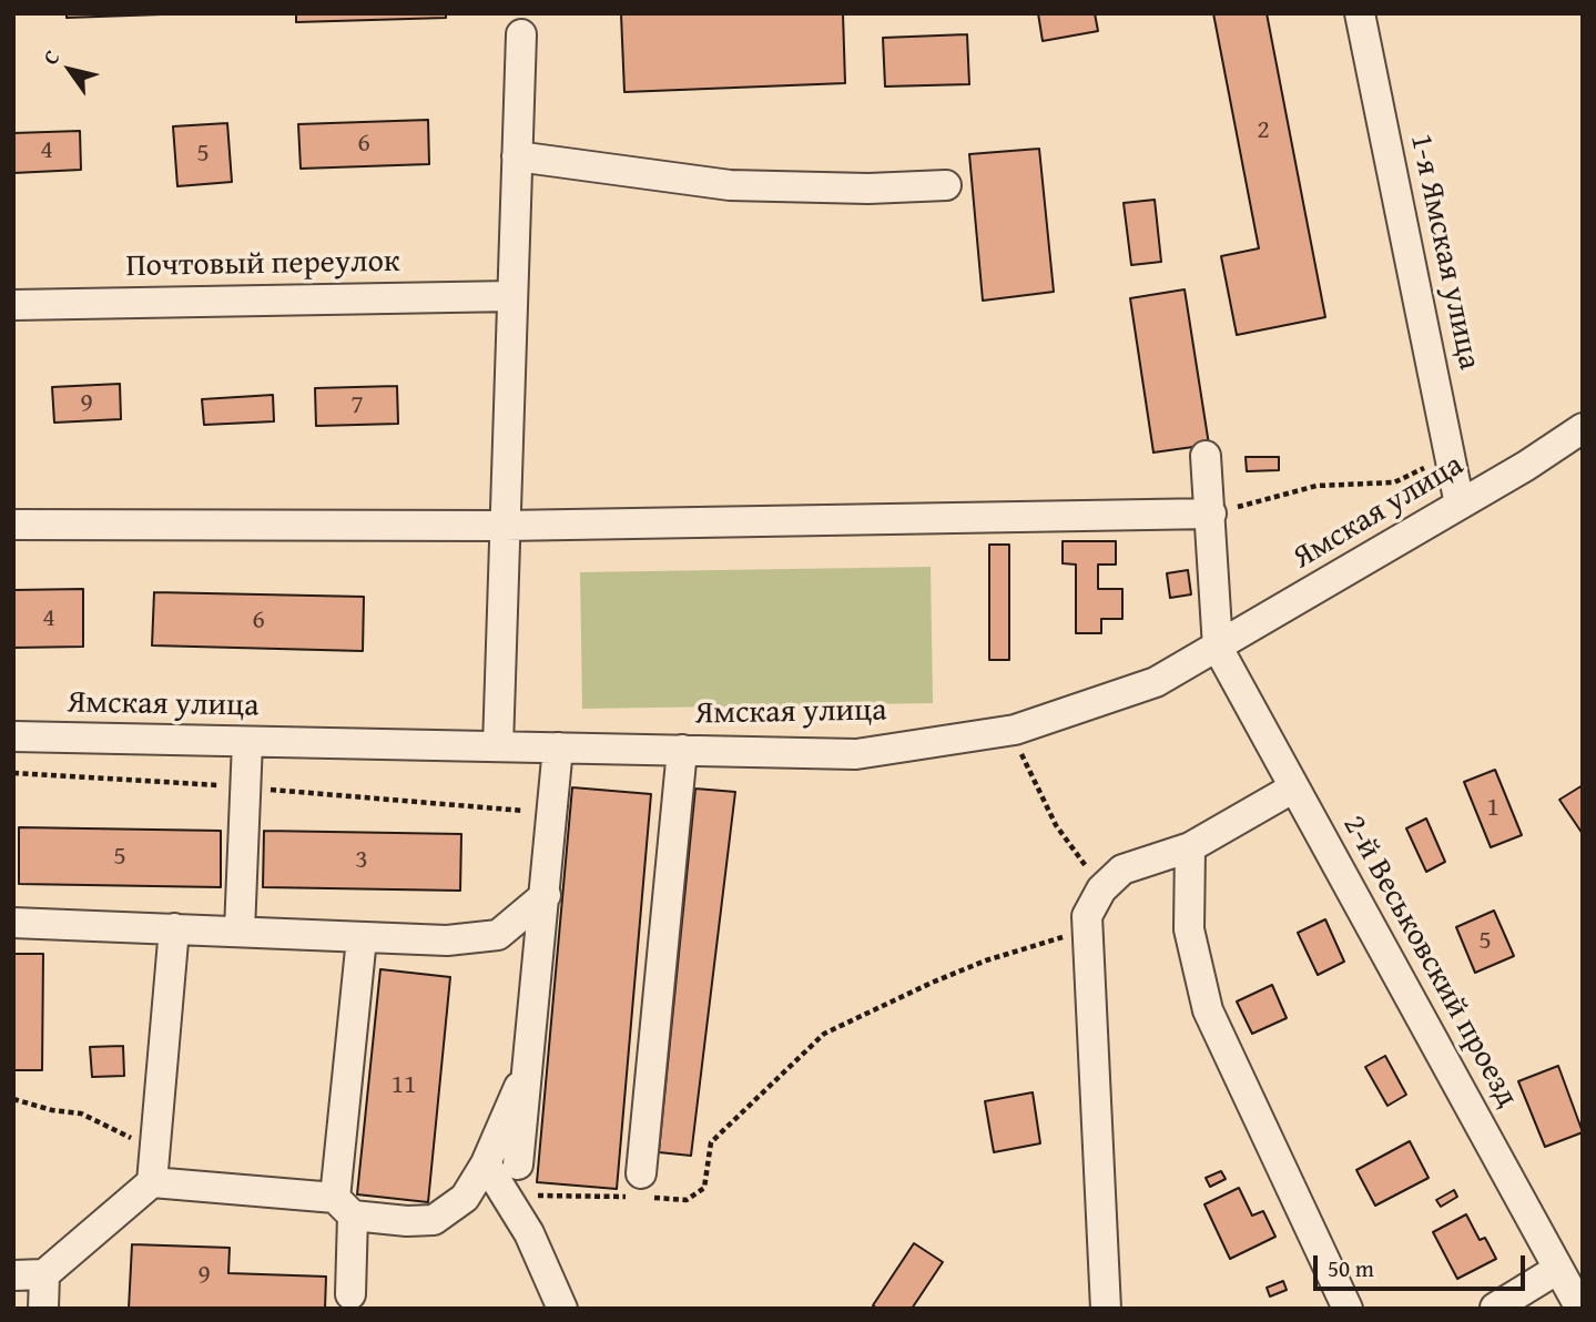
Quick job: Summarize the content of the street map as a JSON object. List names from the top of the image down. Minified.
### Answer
{"streets":{"street":["1-я Ямская улица","Почтовый переулок","Ямская улица","2-й Веськовский проезд"]},"crossings":[["1-я Ямская улица","Ямская улица"],["Ямская улица","2-й Веськовский проезд"]],"house_numbers":["2","6","4","5","9","7","4","6","1","5","3","5","11","9"],"scale_bar":"50 m","north":"top left"}
